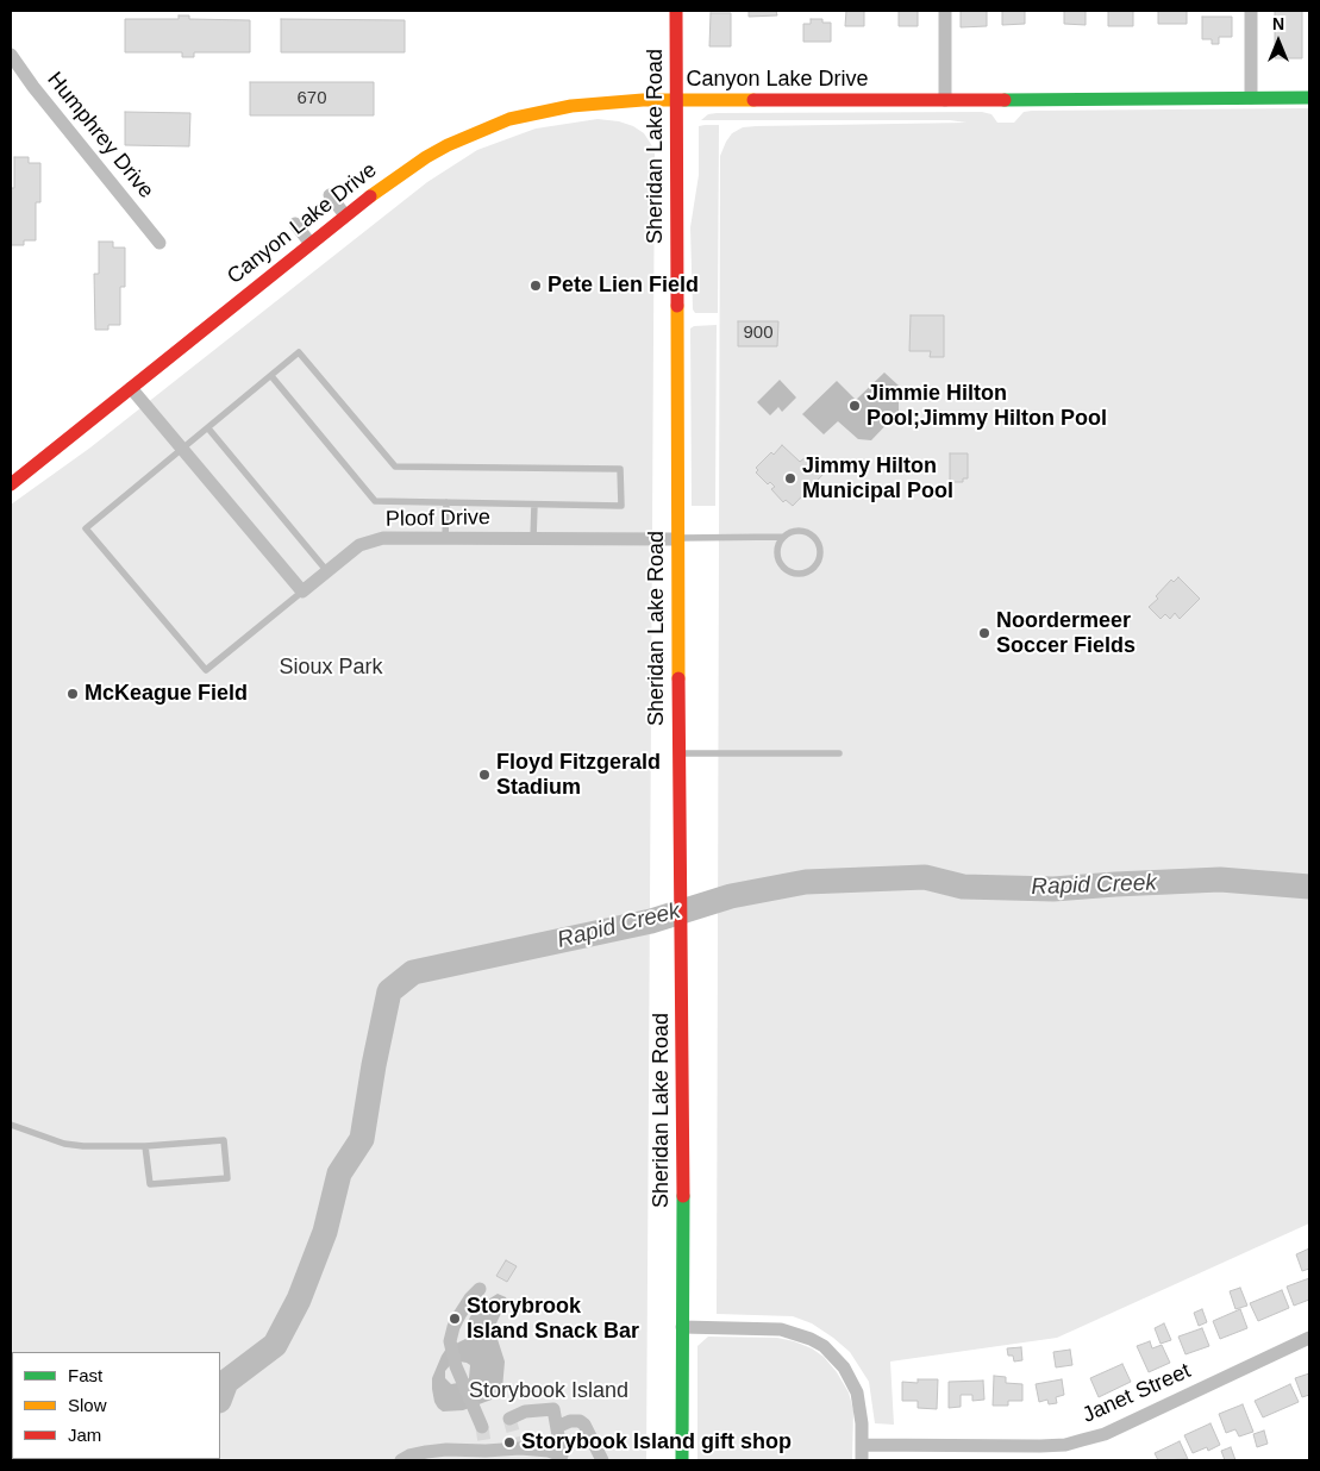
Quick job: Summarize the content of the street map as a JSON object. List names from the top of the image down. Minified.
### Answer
{"streets":{"street":["Canyon Lake Drive","Humphrey Drive","Sheridan Lake Road","Ploof Drive","Janet Street"]},"crossings":[["Canyon Lake Drive","Sheridan Lake Road"],["Sheridan Lake Road","Ploof Drive"]],"water":["Rapid Creek"],"parks":["Sioux Park","Storybook Island"],"places":["Pete Lien Field","Jimmie Hilton Pool;Jimmy Hilton Pool","Jimmy Hilton Municipal Pool","Noordermeer Soccer Fields","McKeague Field","Floyd Fitzgerald Stadium","Storybrook Island Snack Bar","Storybook Island gift shop"],"house_numbers":["670","900"],"legend":["Fast","Slow","Jam"],"north":"top"}
